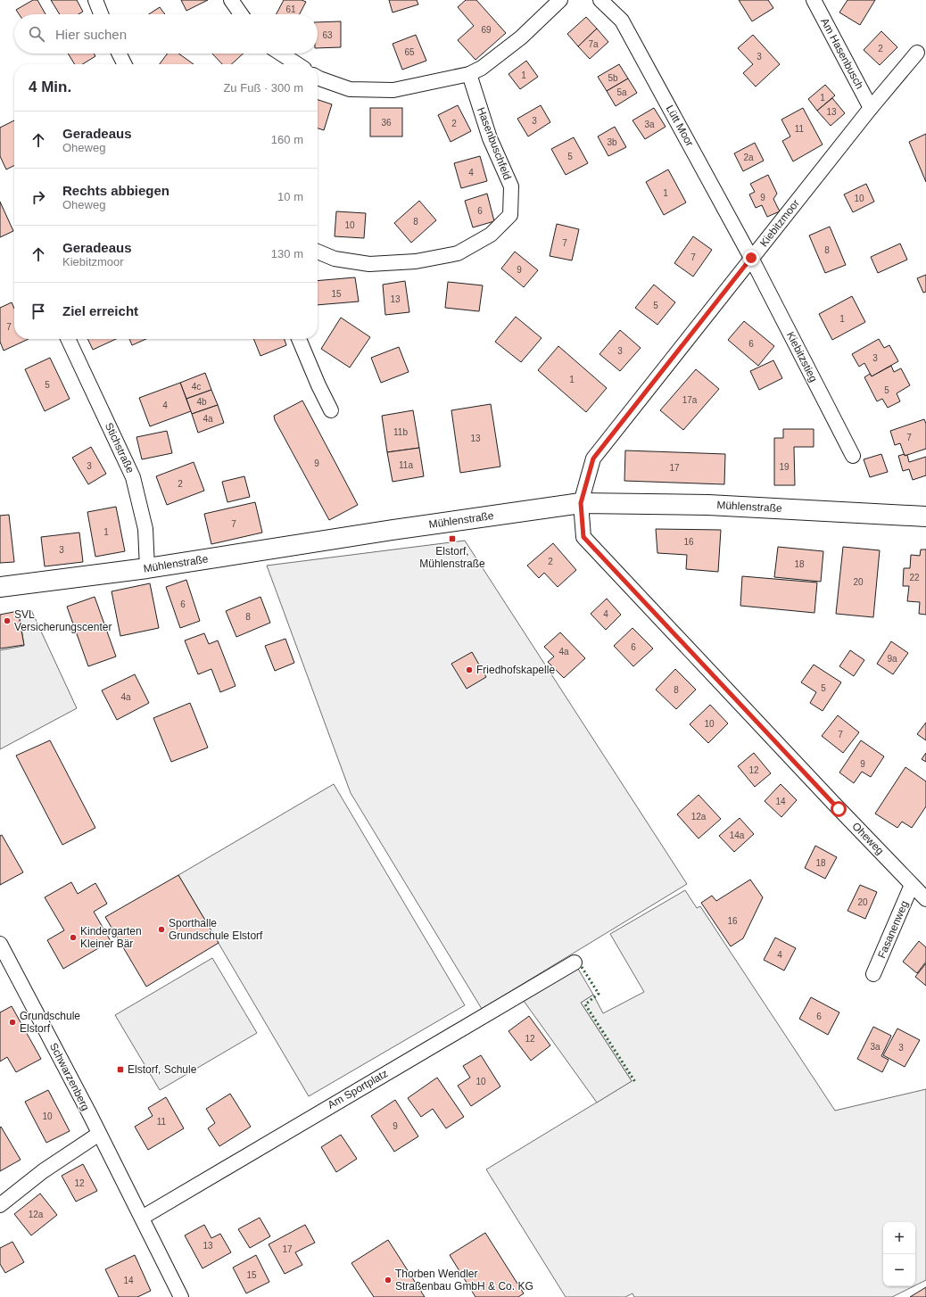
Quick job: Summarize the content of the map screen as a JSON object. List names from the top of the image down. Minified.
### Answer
{"streets":{"main road":["Mühlenstraße"],"street":["Am Hasenbusch","Lütt Moor","Hasenbuschfeld","Kiebitzmoor","Kiebitzstieg","Stichstraße","Oheweg","Fasanenweg","Schwarzenberg","Am Sportplatz"]},"crossings":[["Am Hasenbusch","Kiebitzmoor"],["Lütt Moor","Kiebitzmoor"],["Lütt Moor","Kiebitzstieg"],["Kiebitzmoor","Kiebitzstieg"],["Kiebitzmoor","Mühlenstraße"],["Kiebitzmoor","Oheweg"],["Stichstraße","Mühlenstraße"],["Mühlenstraße","Oheweg"],["Oheweg","Fasanenweg"],["Schwarzenberg","Am Sportplatz"]],"places":{"transit":["Elstorf, Mühlenstraße","Elstorf, Schule"],"other":["SVL Versicherungscenter","Friedhofskapelle","Sporthalle Grundschule Elstorf","Kindergarten Kleiner Bär","Grundschule Elstorf","Thorben Wendler Straßenbau GmbH & Co. KG"]},"house_numbers":["61","69","63","7a","2","65","3","1","5b","5a","1","13","3","36","2","3a","11","3b","5","2a","4","1","9","10","6","8","10","7","8","7","9","15","13","5","1","7","6","3","3","1","5","4c","5","17a","4b","4","4a","11b","7","13","9","11a","3","19","17","2","7","1","16","3","2","18","22","20","6","4","8","6","4a","9a","5","8","4a","10","7","9","12","14","12a","14a","18","20","16","4","6","12","3a","3","10","10","11","9","12","12a","13","17","15","14"],"page":{"search":"Hier suchen","heading":["4 Min.","Zu Fuß · 300 m"],"list":[["Geradeaus","Oheweg","160 m"],["Rechts abbiegen","Oheweg","10 m"],["Geradeaus","Kiebitzmoor","130 m"],"Ziel erreicht"],"map_buttons":["+","−"]}}
